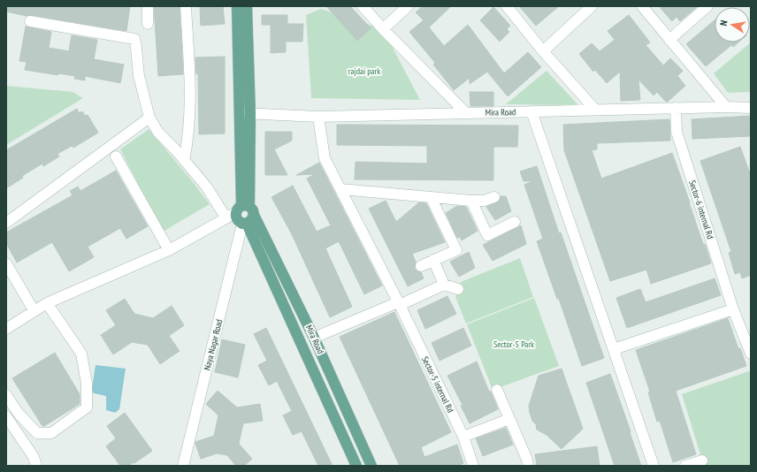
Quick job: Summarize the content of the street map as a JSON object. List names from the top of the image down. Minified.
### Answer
{"streets":{"main road":["Mira Road"],"street":["Sector-6 internal Rd","Naya Nagar Road","Sector-5 internal Rd"]},"crossings":[["Mira Road","Sector-6 internal Rd"],["Mira Road","Naya Nagar Road"],["Mira Road","Sector-5 internal Rd"]],"parks":["rajdai park","Sector-5 Park"],"north":"left"}
